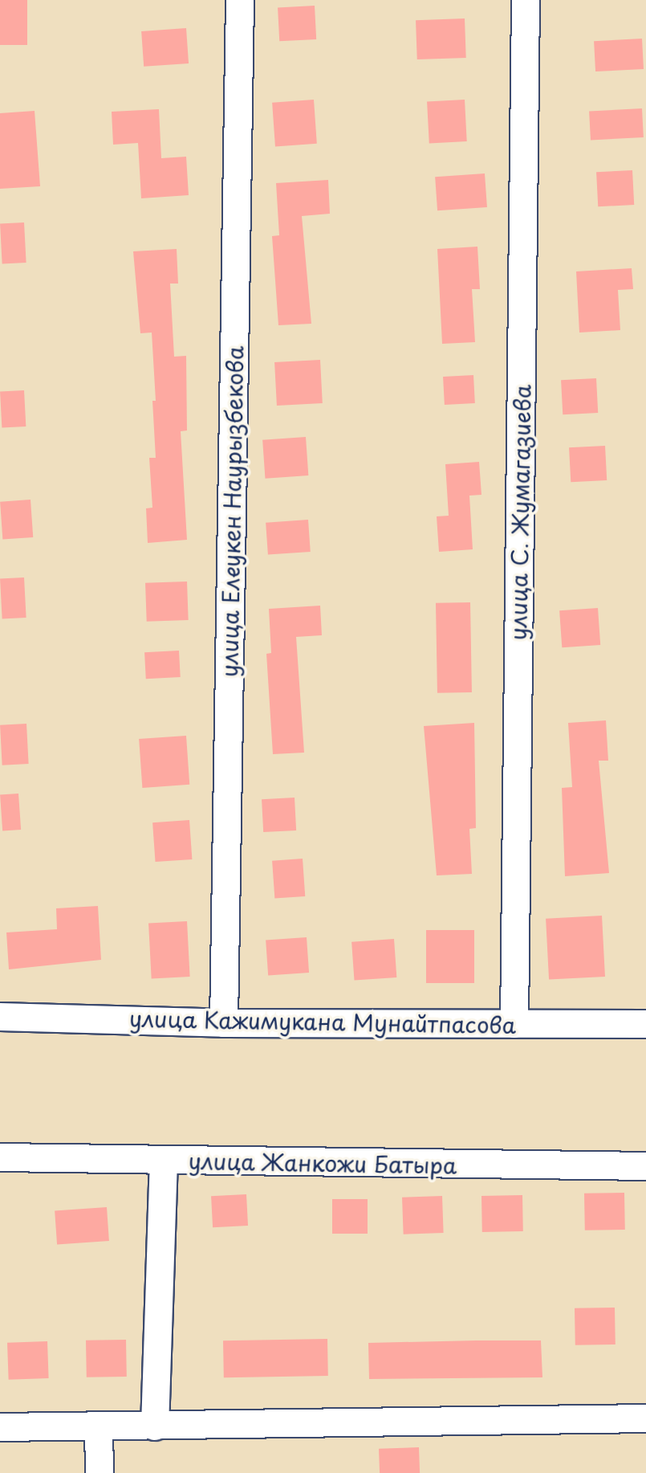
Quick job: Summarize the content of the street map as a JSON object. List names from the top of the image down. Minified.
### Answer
{"streets":{"street":["улица Елеукен Наурызбекова","улица С. Жумагазиева","улица Кажимукана Мунайтпасова","улица Жанкожи Батыра"]},"crossings":[["улица Елеукен Наурызбекова","улица Кажимукана Мунайтпасова"],["улица С. Жумагазиева","улица Кажимукана Мунайтпасова"]]}
